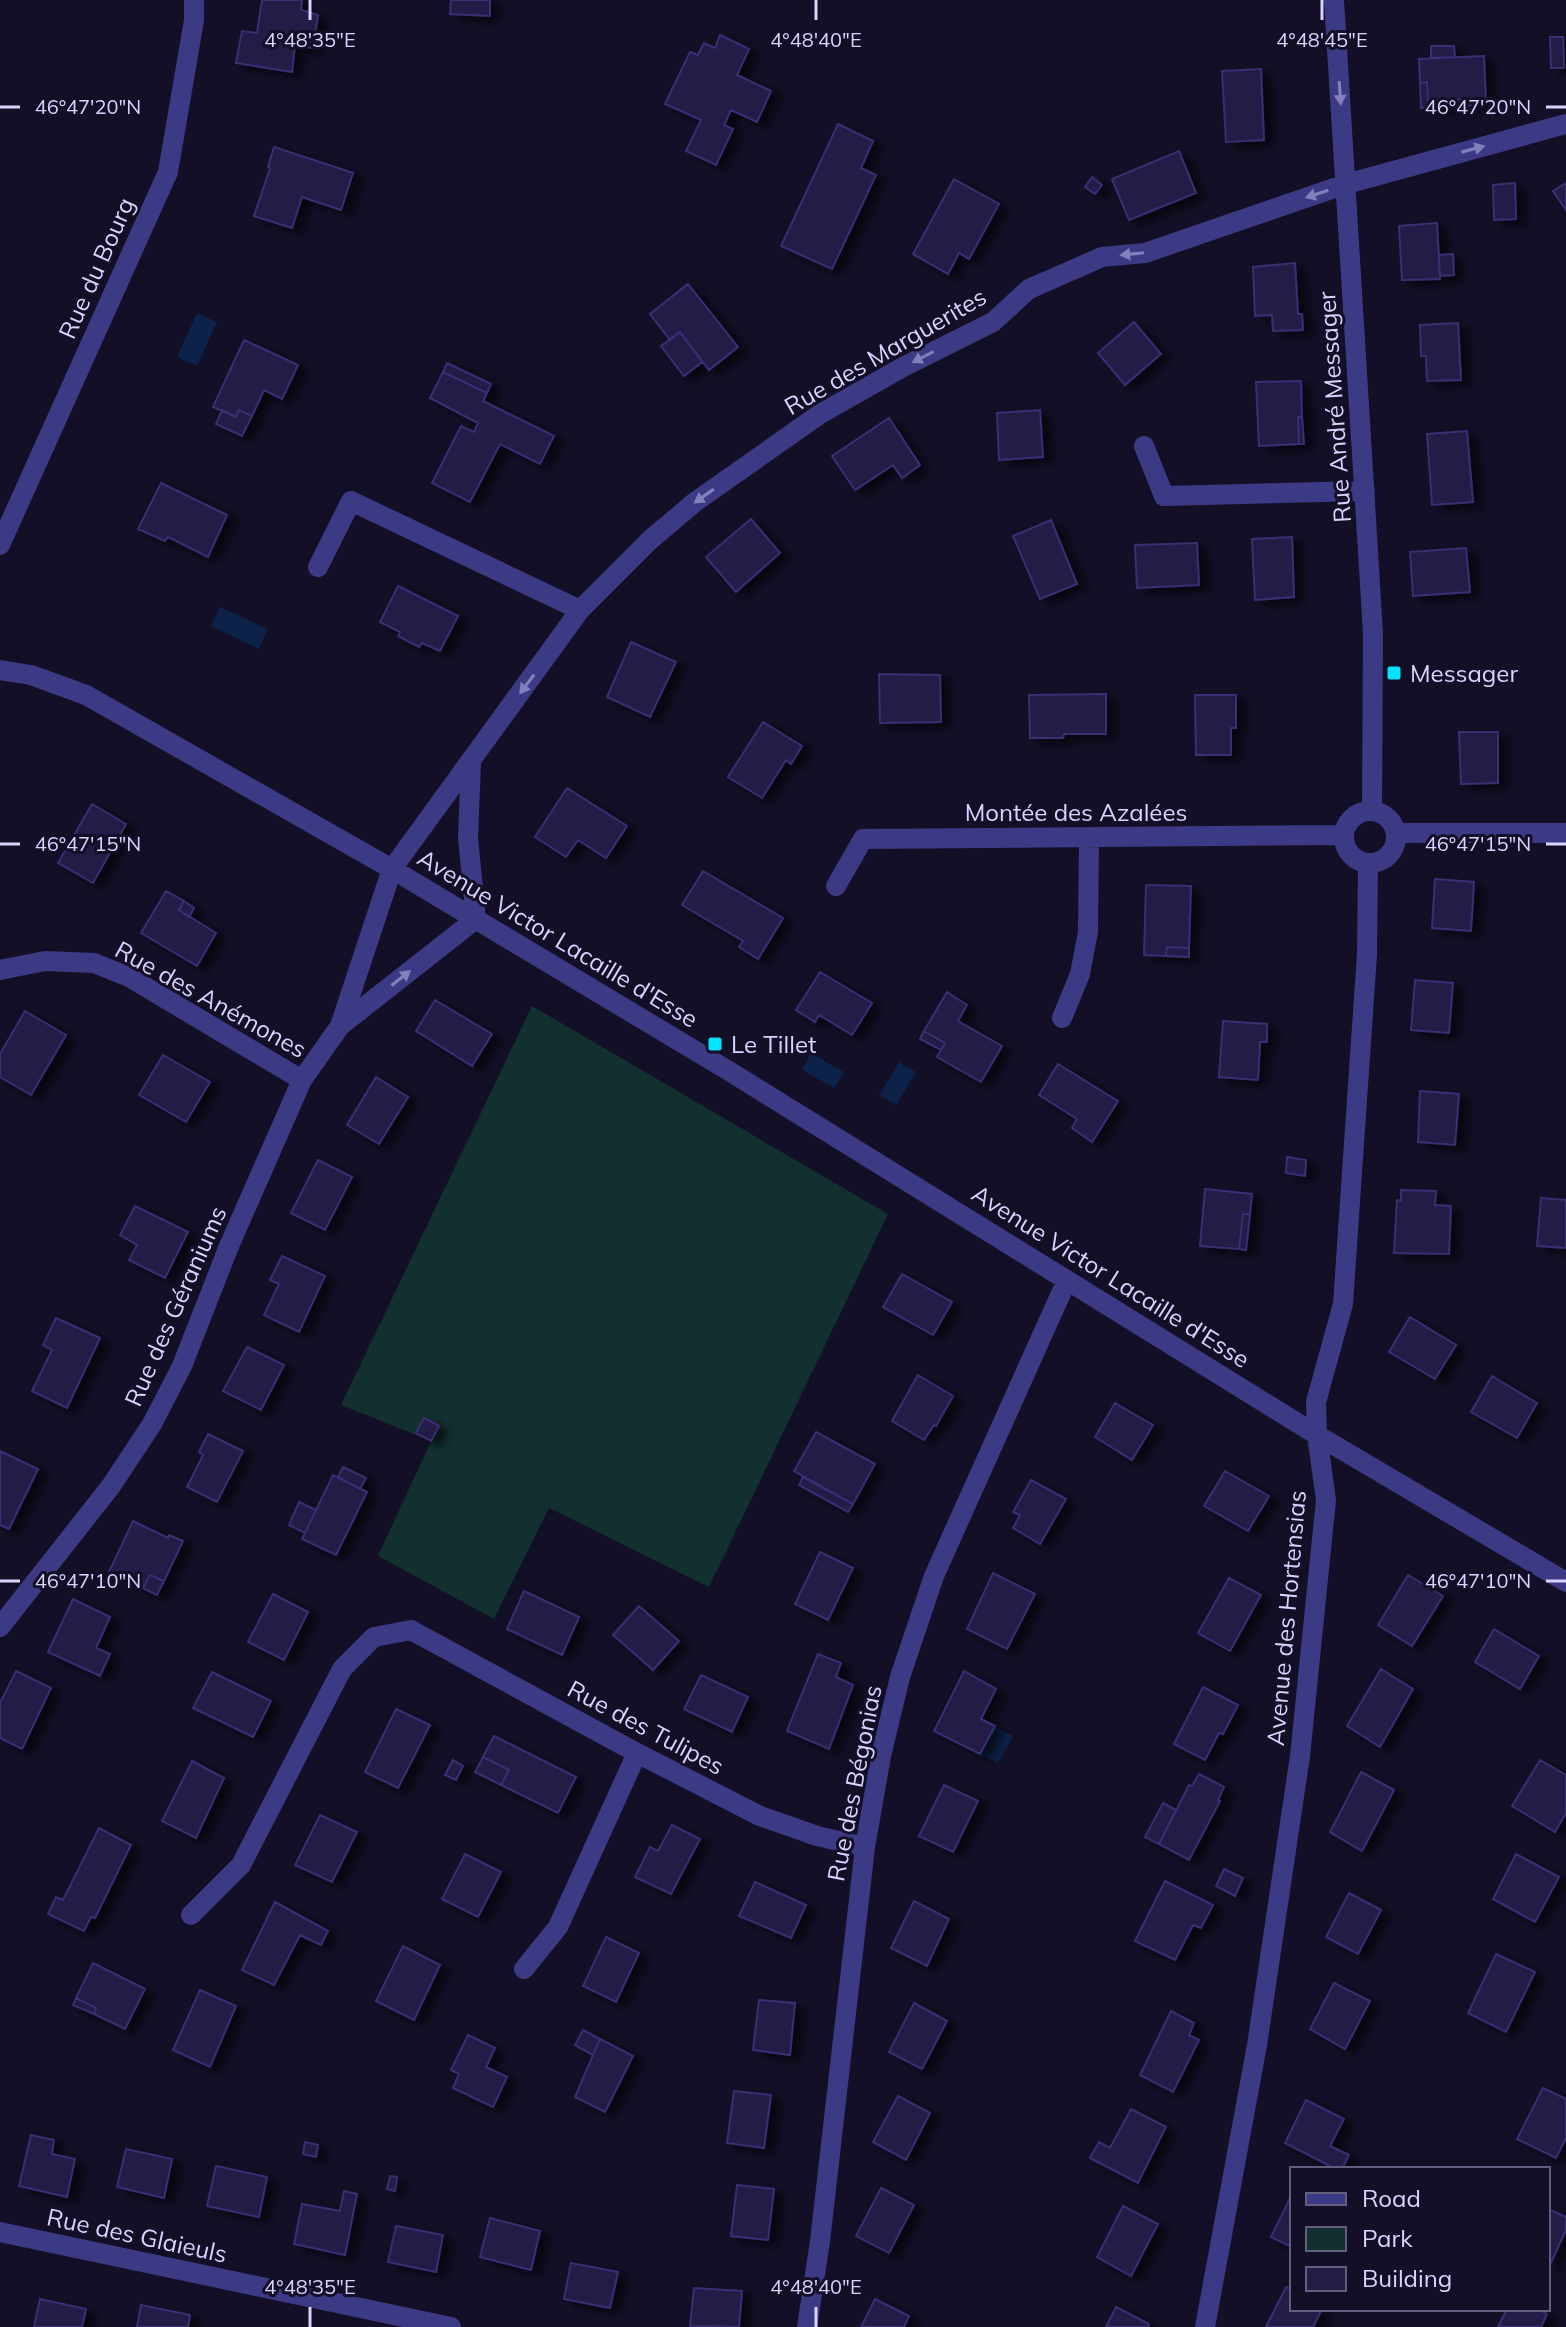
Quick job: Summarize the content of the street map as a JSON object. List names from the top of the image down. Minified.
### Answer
{"streets":{"street":["Rue du Bourg","Rue des Marguerites","Rue André Messager","Montée des Azalées","Avenue Victor Lacaille d'Esse","Rue des Anémones","Rue des Géraniums","Avenue des Hortensias","Rue des Tulipes","Rue des Bégonias","Rue des Glaieuls"]},"crossings":[["Rue des Marguerites","Rue André Messager"],["Rue des Marguerites","Avenue Victor Lacaille d'Esse"],["Rue des Marguerites","Rue des Géraniums"],["Rue André Messager","Montée des Azalées"],["Rue André Messager","Avenue des Hortensias"],["Montée des Azalées","Avenue des Hortensias"],["Avenue Victor Lacaille d'Esse","Rue des Géraniums"],["Avenue Victor Lacaille d'Esse","Avenue des Hortensias"],["Avenue Victor Lacaille d'Esse","Rue des Bégonias"],["Rue des Anémones","Rue des Géraniums"],["Rue des Tulipes","Rue des Bégonias"]],"places":{"transit":["Messager","Le Tillet"]},"legend":["Road","Park","Building"],"coordinates":["4°48'35\"E","4°48'40\"E","4°48'45\"E","46°47'20\"N","46°47'15\"N","46°47'10\"N"]}
